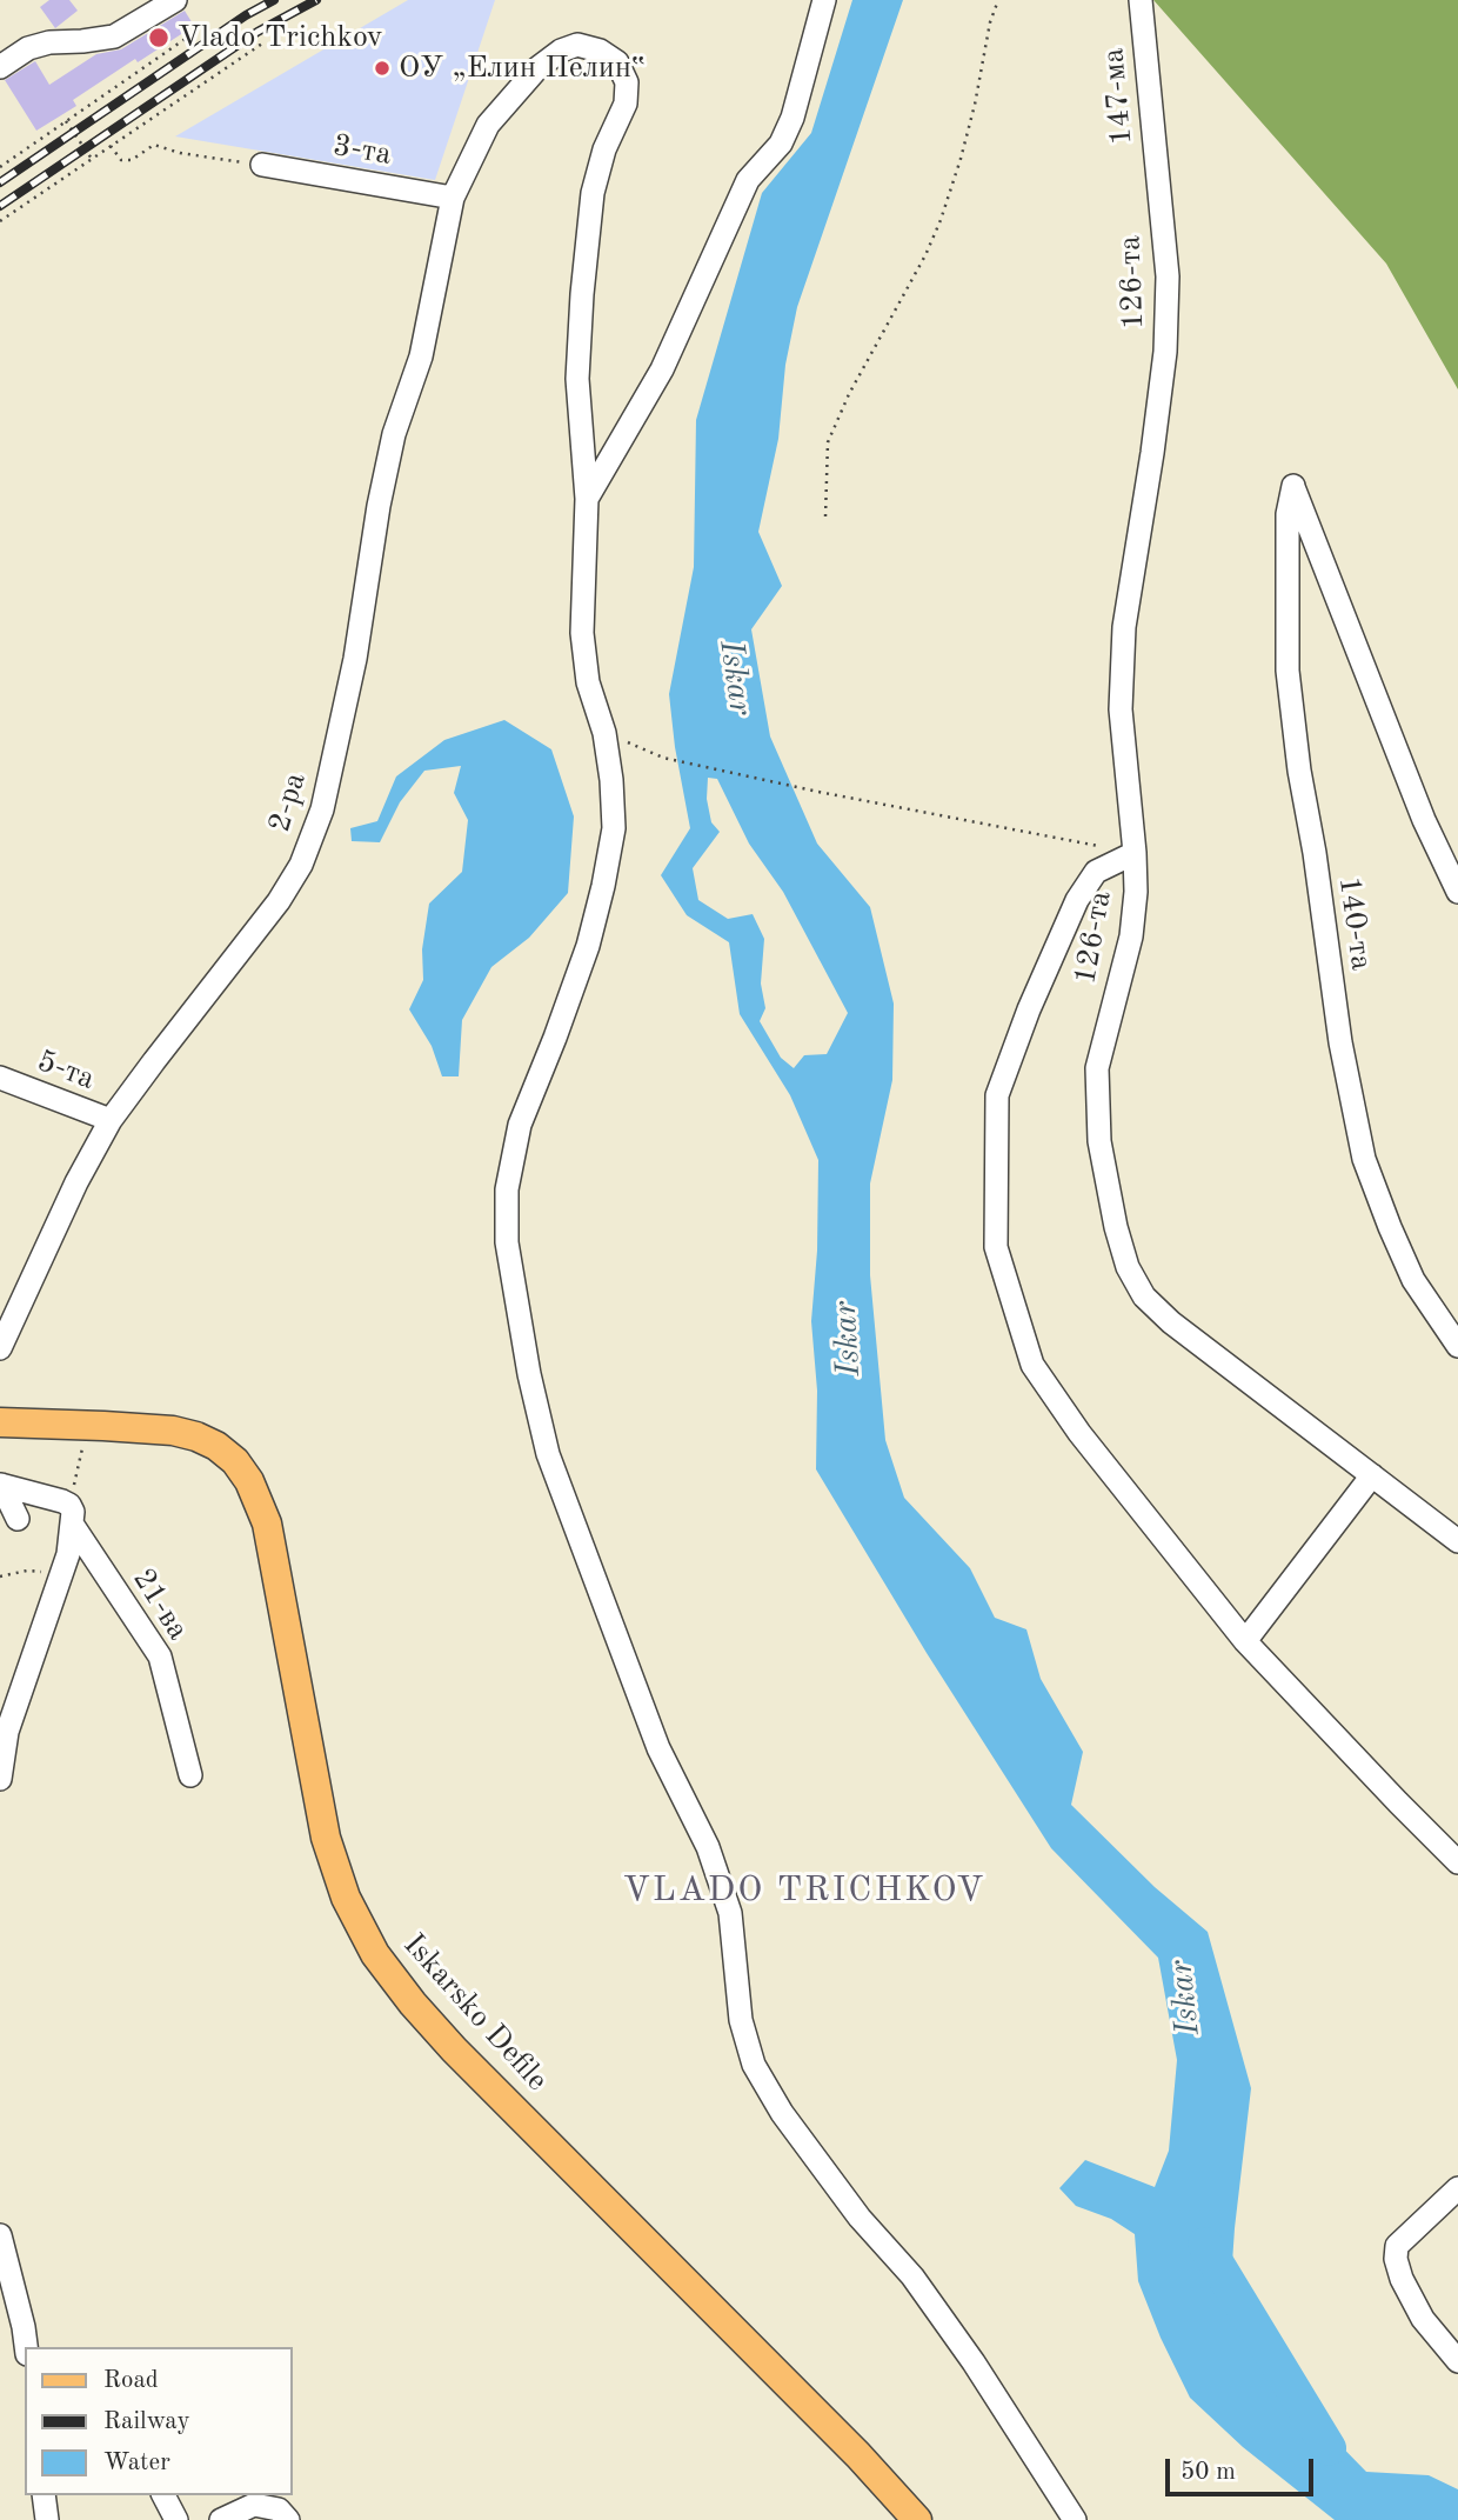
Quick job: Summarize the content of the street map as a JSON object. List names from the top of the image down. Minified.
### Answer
{"streets":{"main road":["Iskarsko Defile"],"street":["147-ма","3-та","126-та","2-ра","140-та","5-та","21-ва"]},"crossings":[["147-ма","126-та"],["3-та","2-ра"],["2-ра","5-та"]],"districts":["VLADO TRICHKOV"],"water":["Iskar"],"places":["Vlado Trichkov","ОУ „Елин Пелин‟"],"legend":["Road","Railway","Water"],"scale_bar":"50 m"}
